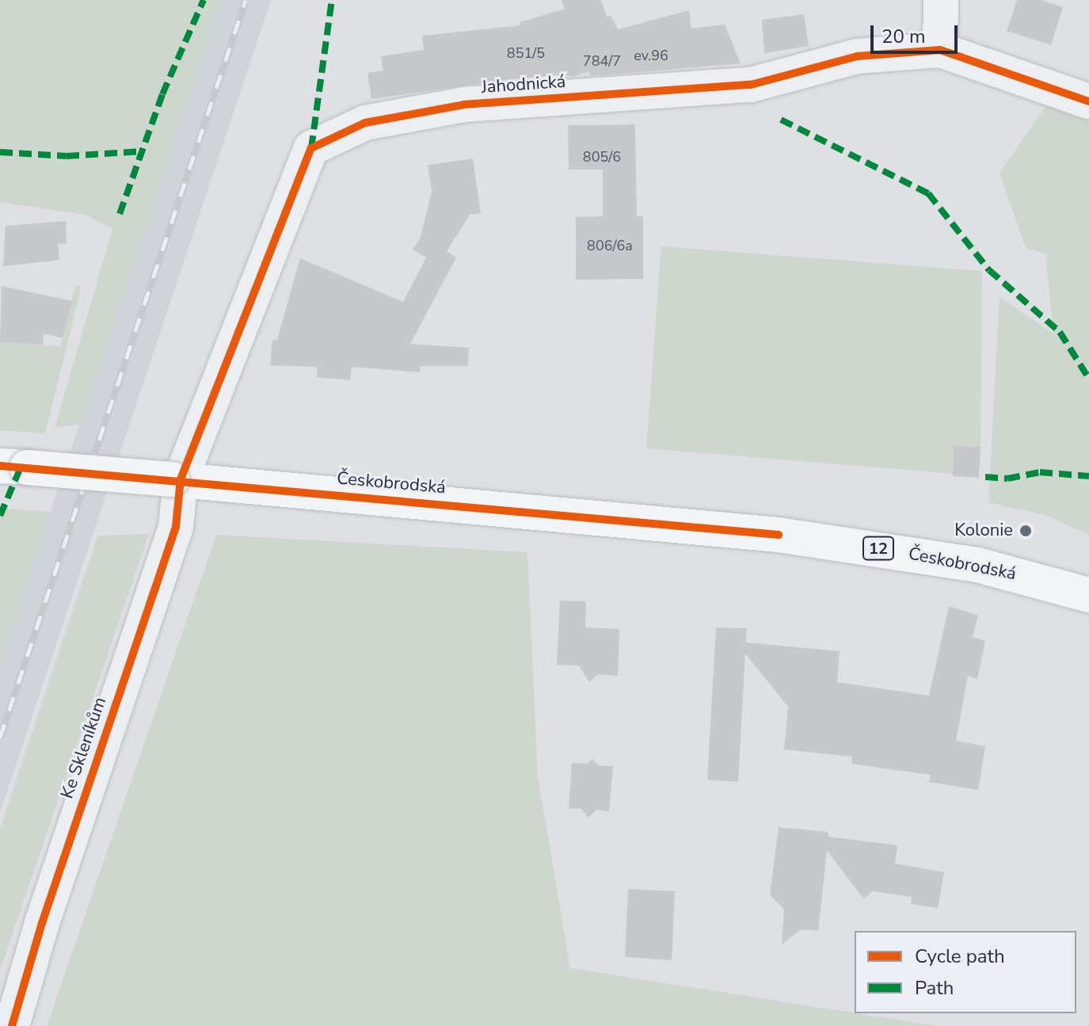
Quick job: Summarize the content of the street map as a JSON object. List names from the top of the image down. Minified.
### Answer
{"streets":{"main road":["Českobrodská","12"],"street":["Jahodnická","Ke Skleníkům"]},"crossings":[["Jahodnická","Českobrodská"],["Jahodnická","Ke Skleníkům"],["Českobrodská","Ke Skleníkům"]],"places":["Kolonie"],"house_numbers":["851/5","ev.96","784/7","805/6","806/6a"],"legend":["Cycle path","Path"],"scale_bar":"20 m"}
